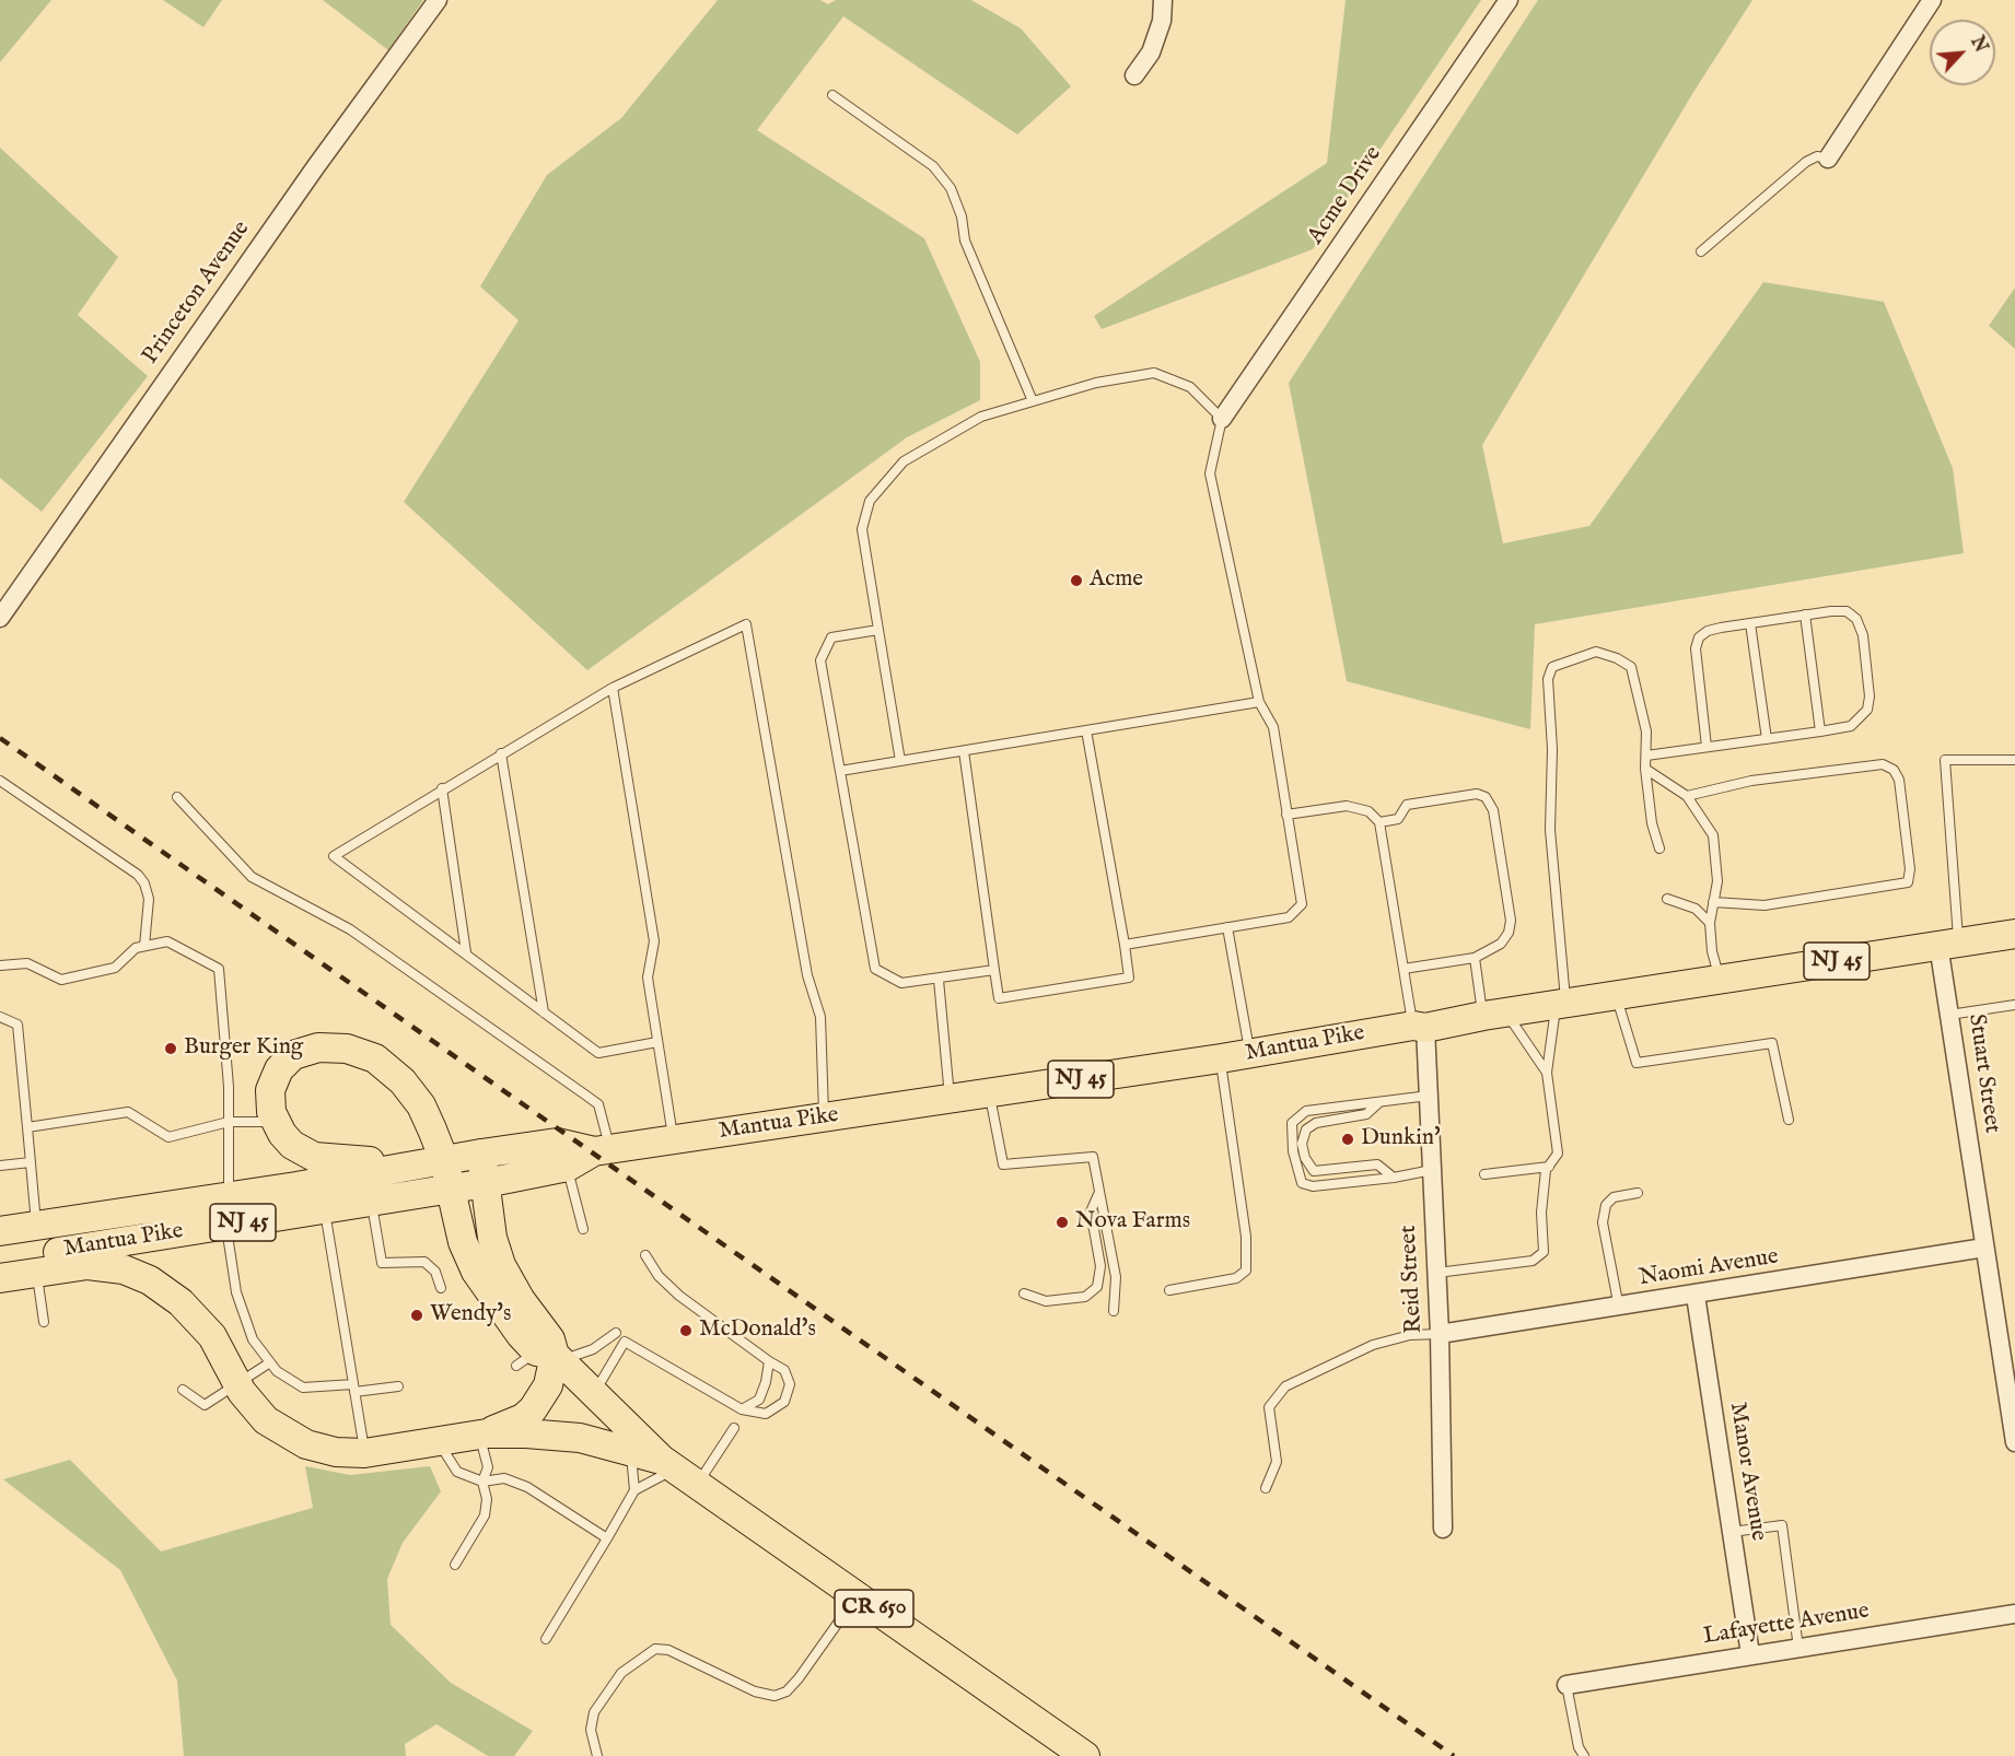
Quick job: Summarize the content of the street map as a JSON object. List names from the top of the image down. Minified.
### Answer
{"streets":{"main road":["NJ 45","Mantua Pike","CR 650"],"street":["Acme Drive","Princeton Avenue","Stuart Street","Naomi Avenue","Reid Street","Manor Avenue","Lafayette Avenue"]},"crossings":[["Mantua Pike","Stuart Street"],["Mantua Pike","Reid Street"],["Mantua Pike","CR 650"],["Stuart Street","Naomi Avenue"],["Naomi Avenue","Reid Street"],["Naomi Avenue","Manor Avenue"],["Manor Avenue","Lafayette Avenue"]],"places":["Acme","Burger King","Dunkin'","Nova Farms","Wendy's","McDonald's"],"north":"top right"}
